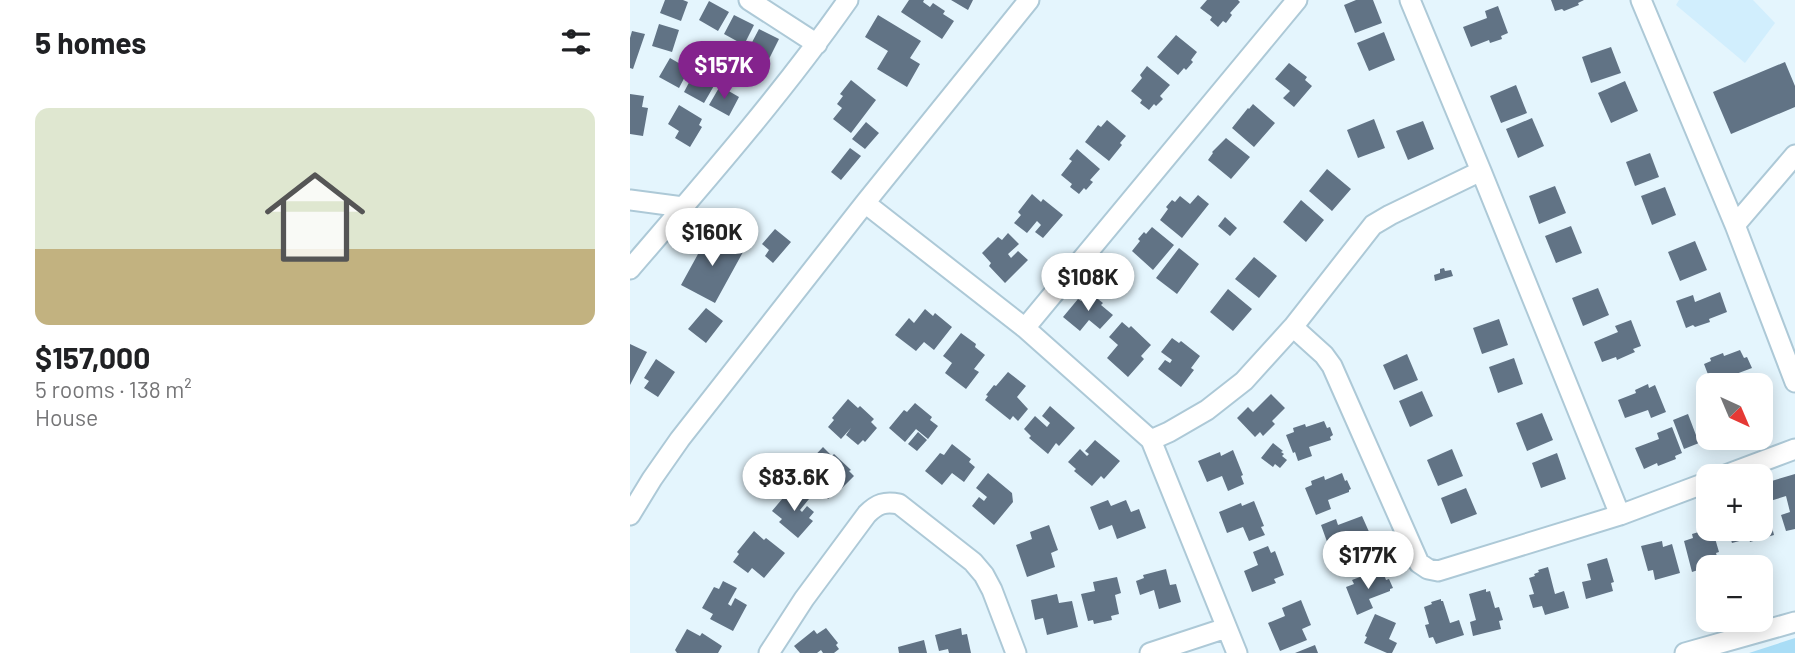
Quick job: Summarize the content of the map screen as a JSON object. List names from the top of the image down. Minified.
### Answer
{"north":"bottom right","page":{"heading":"5 homes","price":["$157K","$160K","$108K","$83.6K","$177K"],"list":[{"name":"$157,000","note":"5 rooms · 138 m² · House"}],"map_buttons":["+","−"]}}
